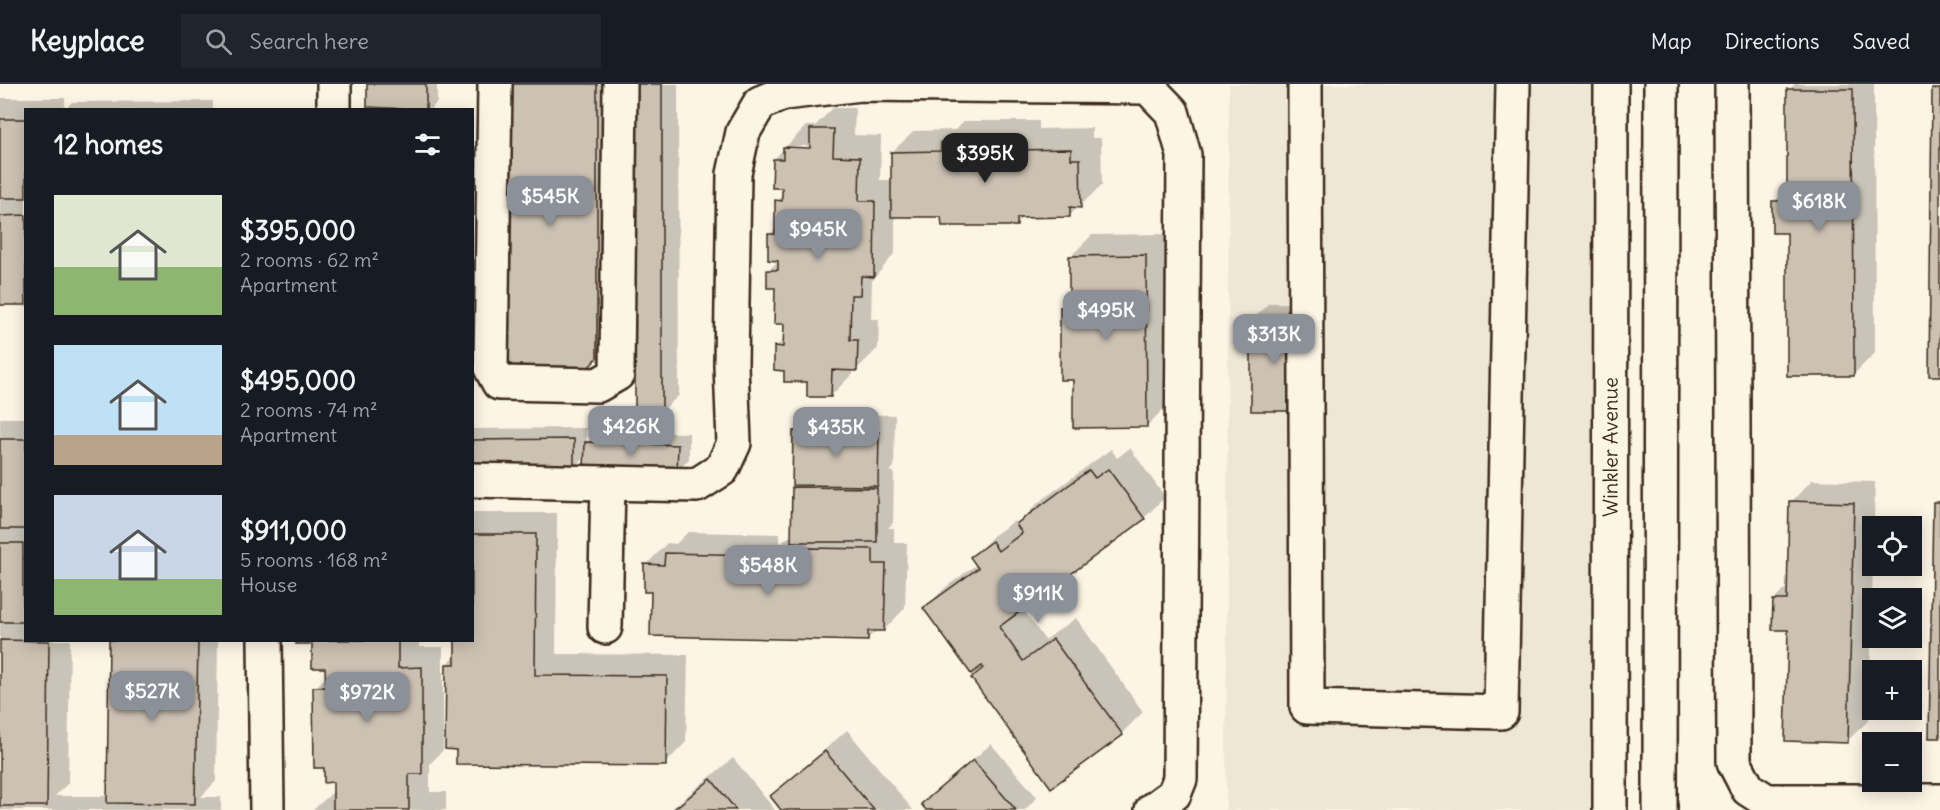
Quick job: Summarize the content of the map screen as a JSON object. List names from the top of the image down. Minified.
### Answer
{"streets":{"street":["Winkler Avenue"]},"page":{"header":"Keyplace","search":"Search here","nav":["Map","Directions","Saved"],"heading":"12 homes","price":["$395K","$545K","$618K","$945K","$495K","$313K","$426K","$435K","$548K","$911K","$527K","$972K"],"list":[{"name":"$395,000","note":"2 rooms · 62 m² · Apartment"},{"name":"$495,000","note":"2 rooms · 74 m² · Apartment"},{"name":"$911,000","note":"5 rooms · 168 m² · House"}],"map_buttons":["+","−"]}}
